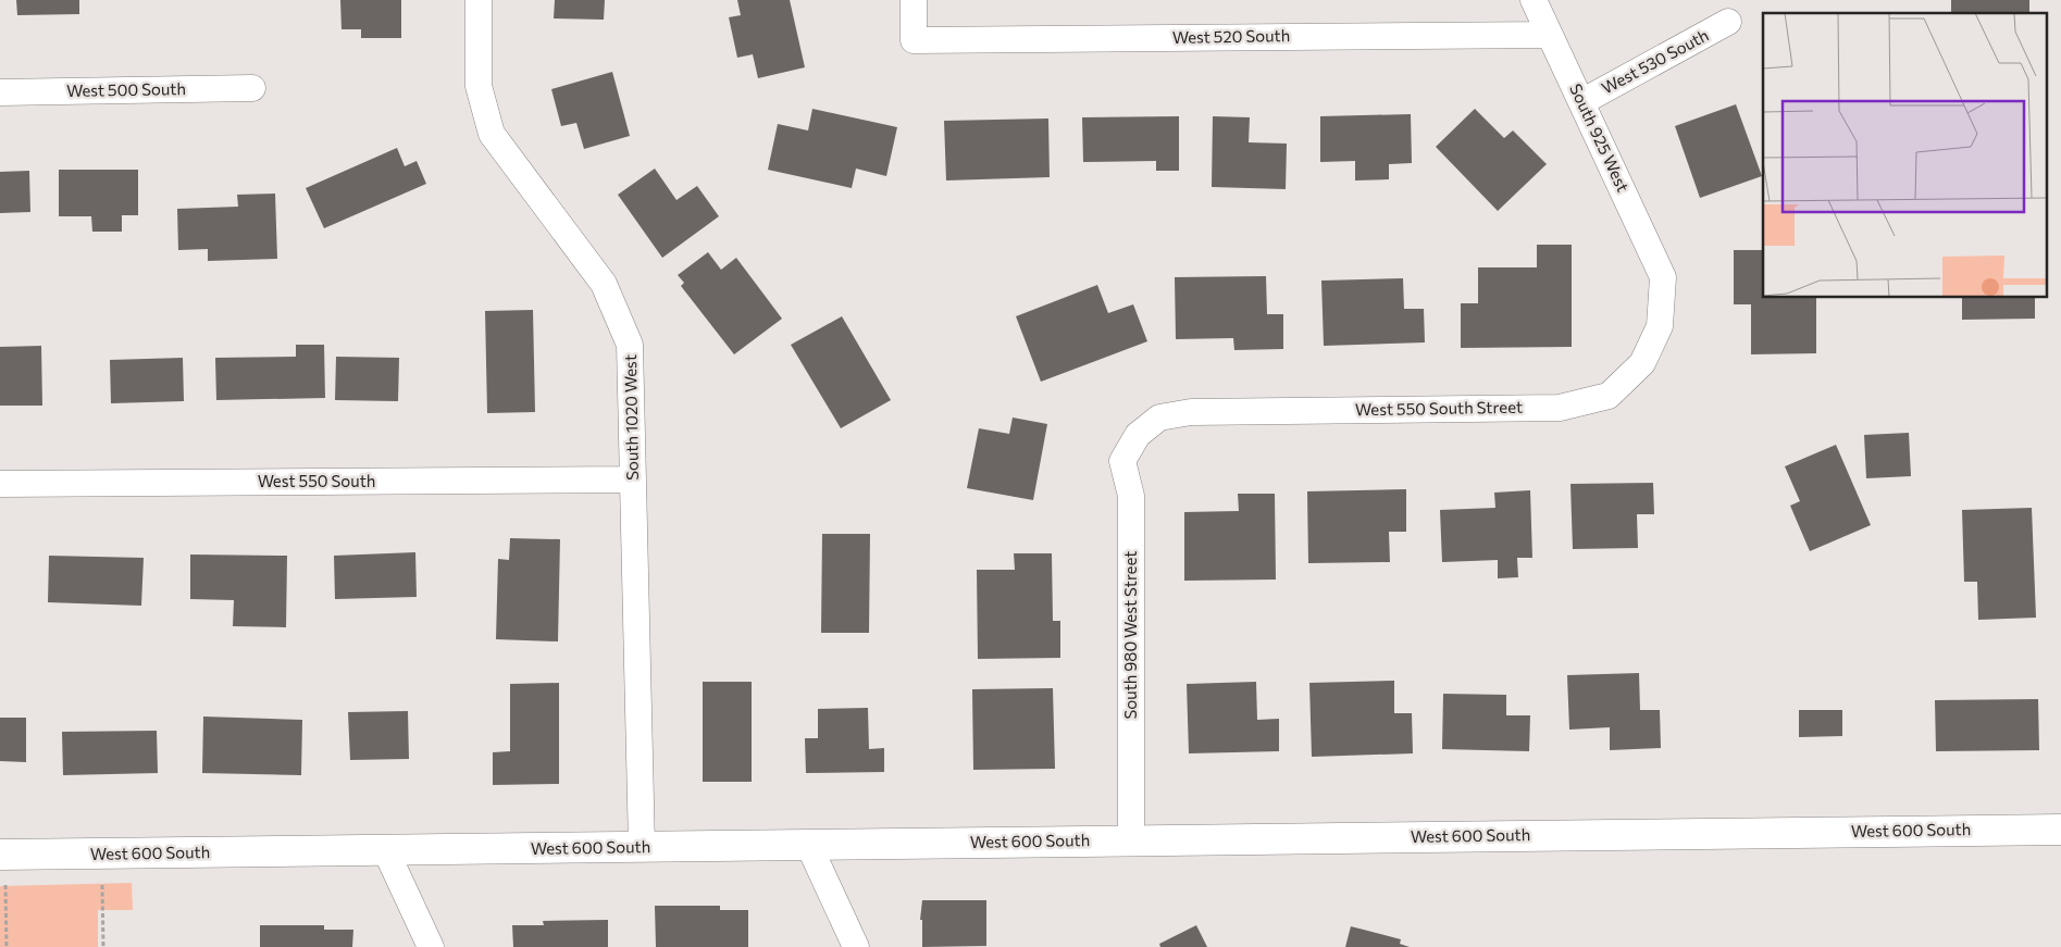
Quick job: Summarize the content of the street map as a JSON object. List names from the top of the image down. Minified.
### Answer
{"streets":{"street":["West 520 South","West 530 South","West 500 South","South 925 West","West 550 South Street","South 1020 West","West 550 South","South 980 West Street","West 600 South"]},"crossings":[["West 520 South","South 925 West"],["West 530 South","South 925 West"],["South 925 West","West 550 South Street"],["West 550 South Street","South 980 West Street"],["South 1020 West","West 550 South"],["South 1020 West","West 600 South"],["South 980 West Street","West 600 South"]]}
